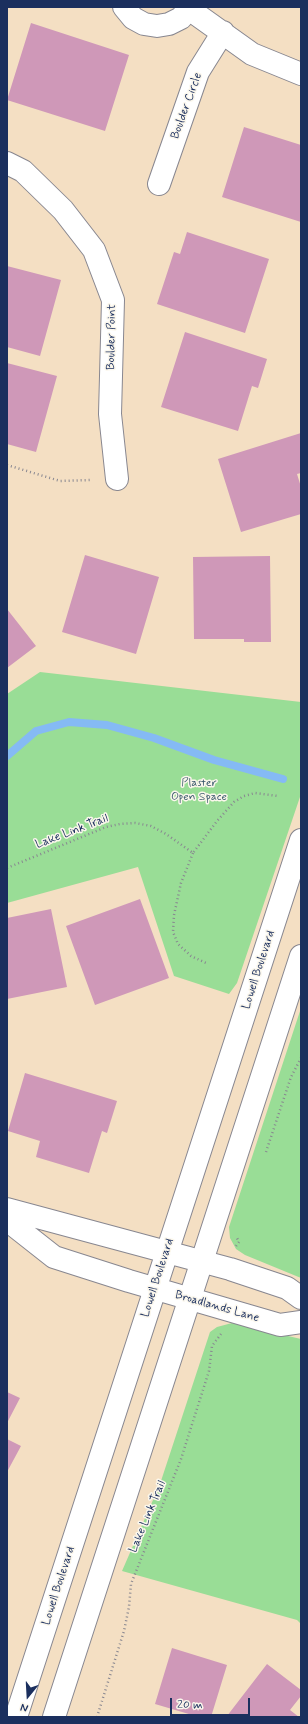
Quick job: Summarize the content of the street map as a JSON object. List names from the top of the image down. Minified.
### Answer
{"streets":{"main road":["Boulder Circle","Boulder Point","Lowell Boulevard","Broadlands Lane"],"path":["Lake Link Trail"]},"crossings":[["Lowell Boulevard","Broadlands Lane"]],"parks":["Plaster Open Space"],"scale_bar":"20 m","north":"bottom"}
